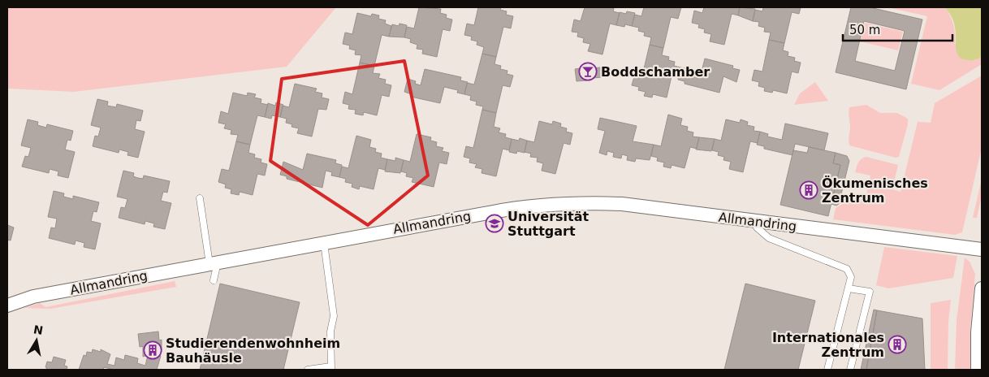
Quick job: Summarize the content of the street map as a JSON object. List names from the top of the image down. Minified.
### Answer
{"streets":{"street":["Allmandring"]},"places":{"bar":["Boddschamber"],"building":["Ökumenisches Zentrum","Internationales Zentrum","Studierendenwohnheim Bauhäusle"],"school or university":["Universität Stuttgart"]},"scale_bar":"50 m","north":"top"}
